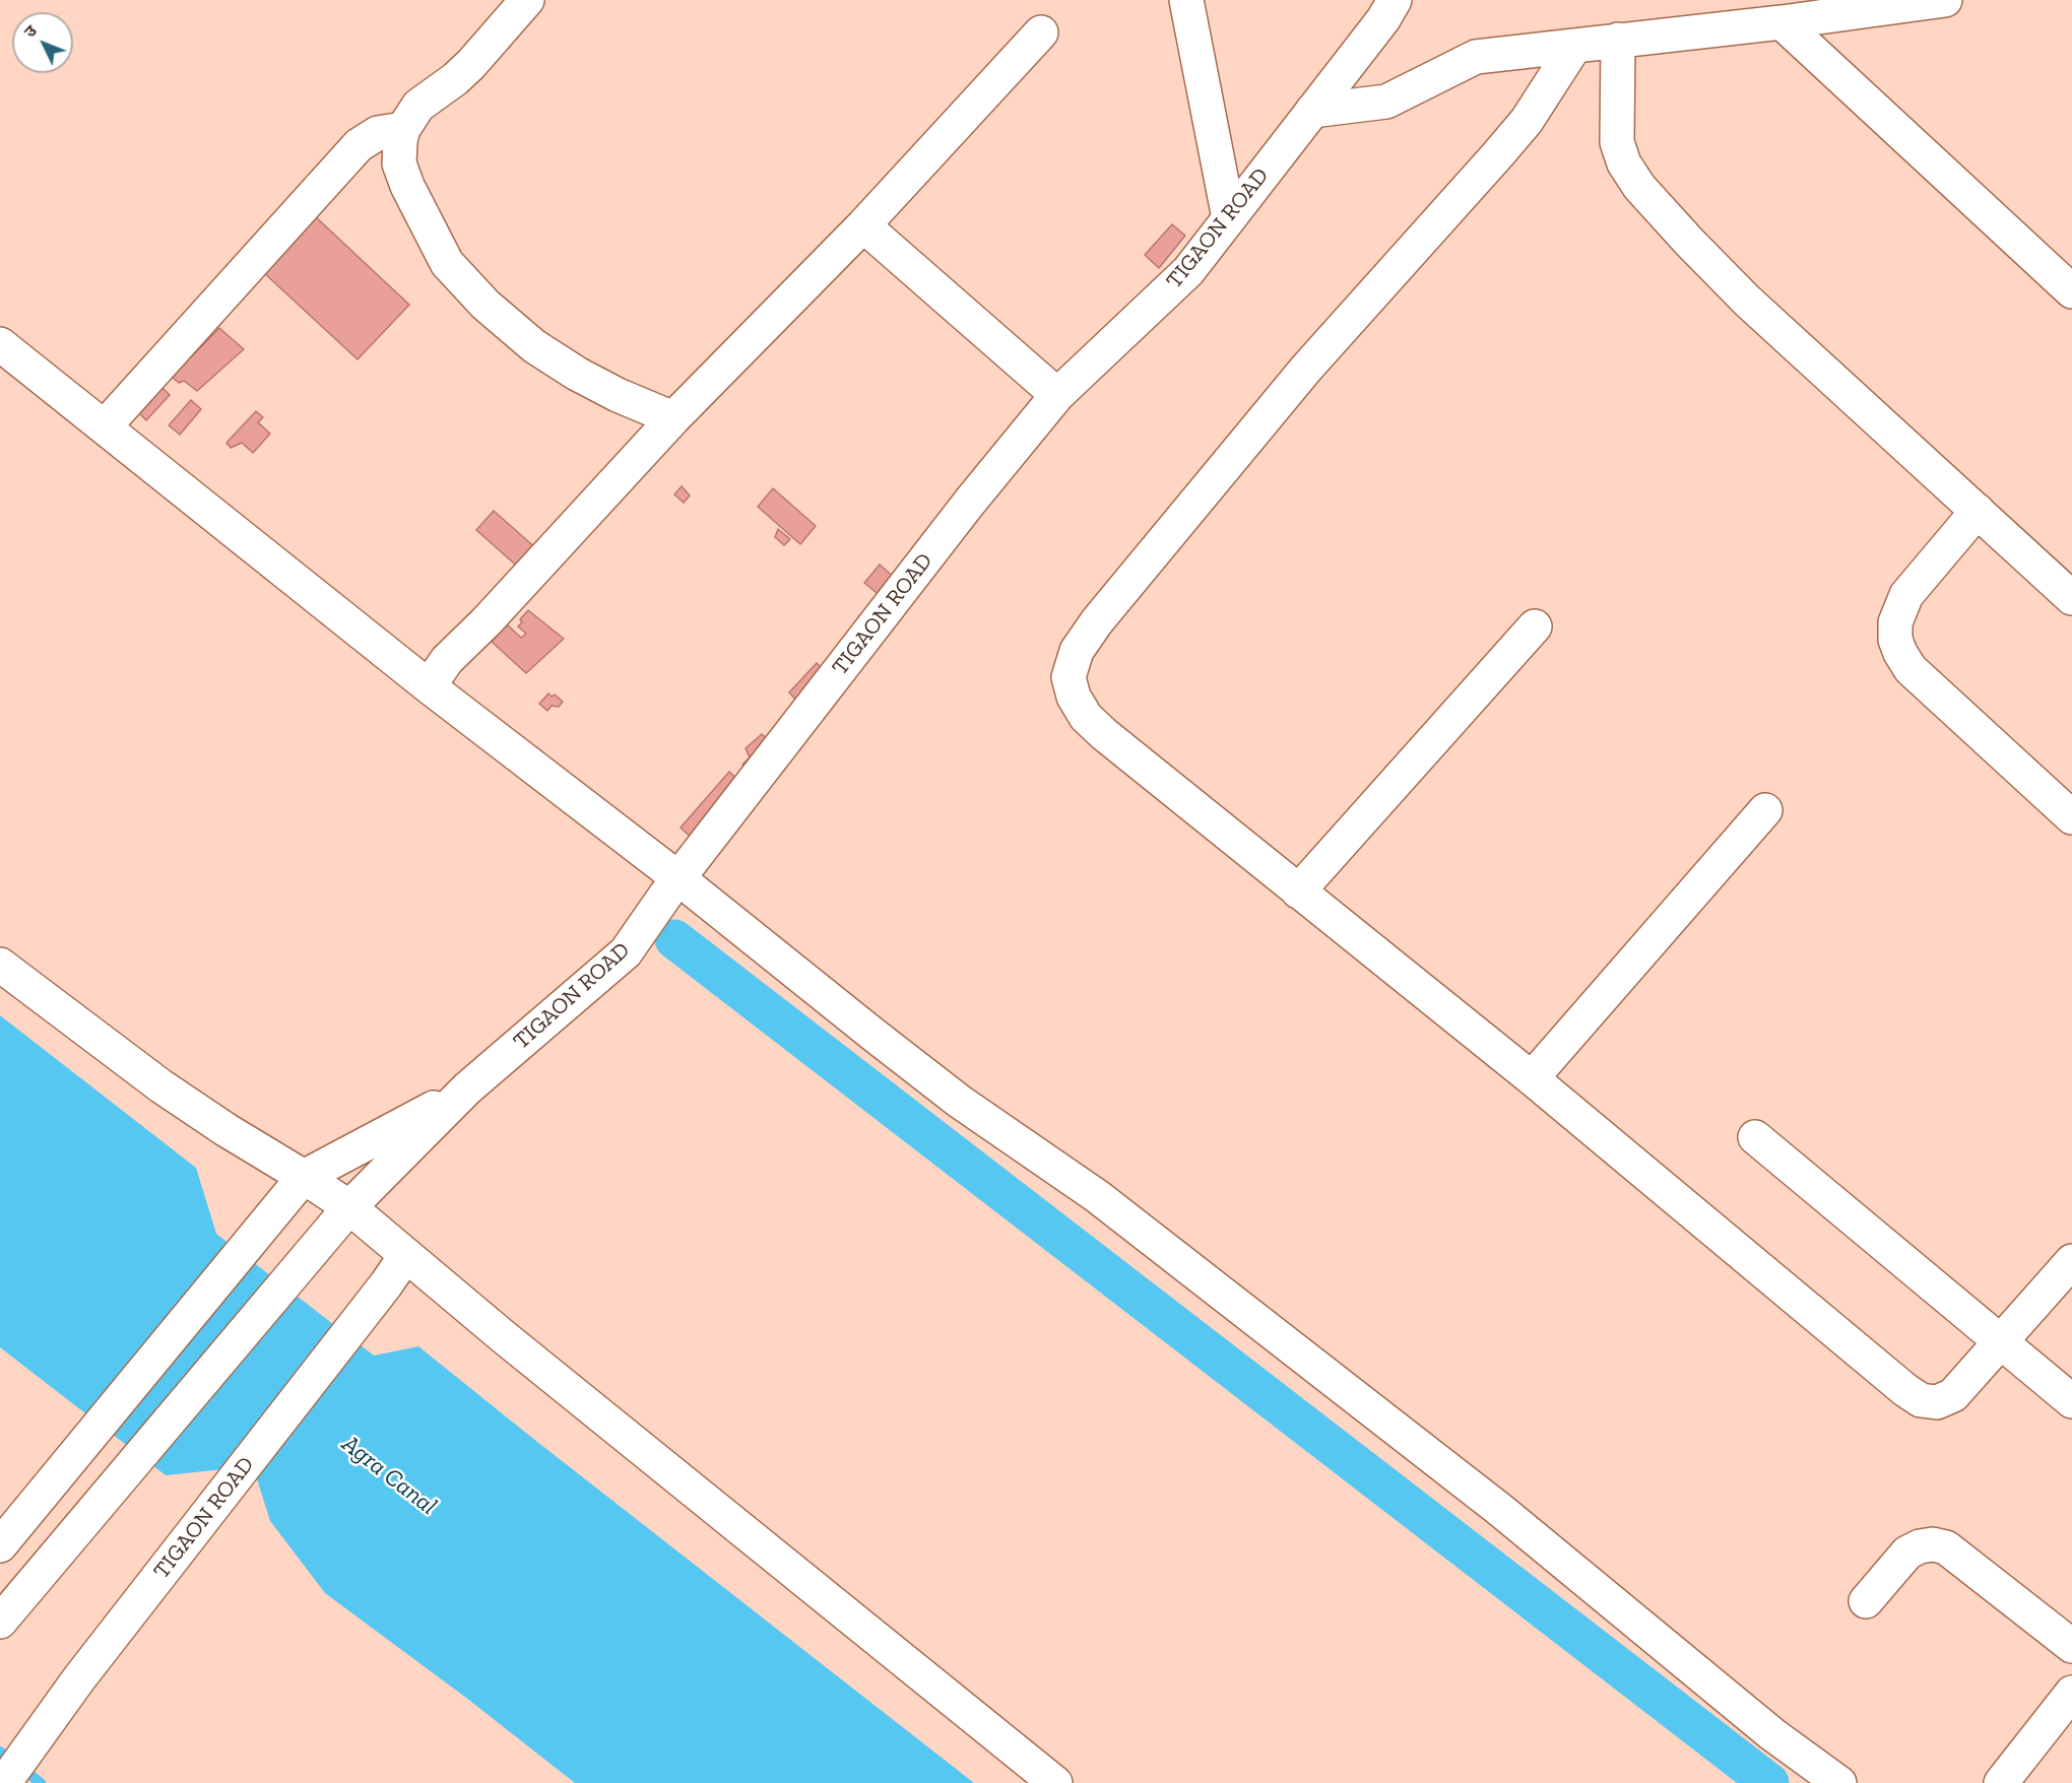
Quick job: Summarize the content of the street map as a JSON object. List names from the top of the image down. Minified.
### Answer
{"streets":{"street":["TIGAON ROAD"]},"water":["Agra Canal"],"north":"top left"}
